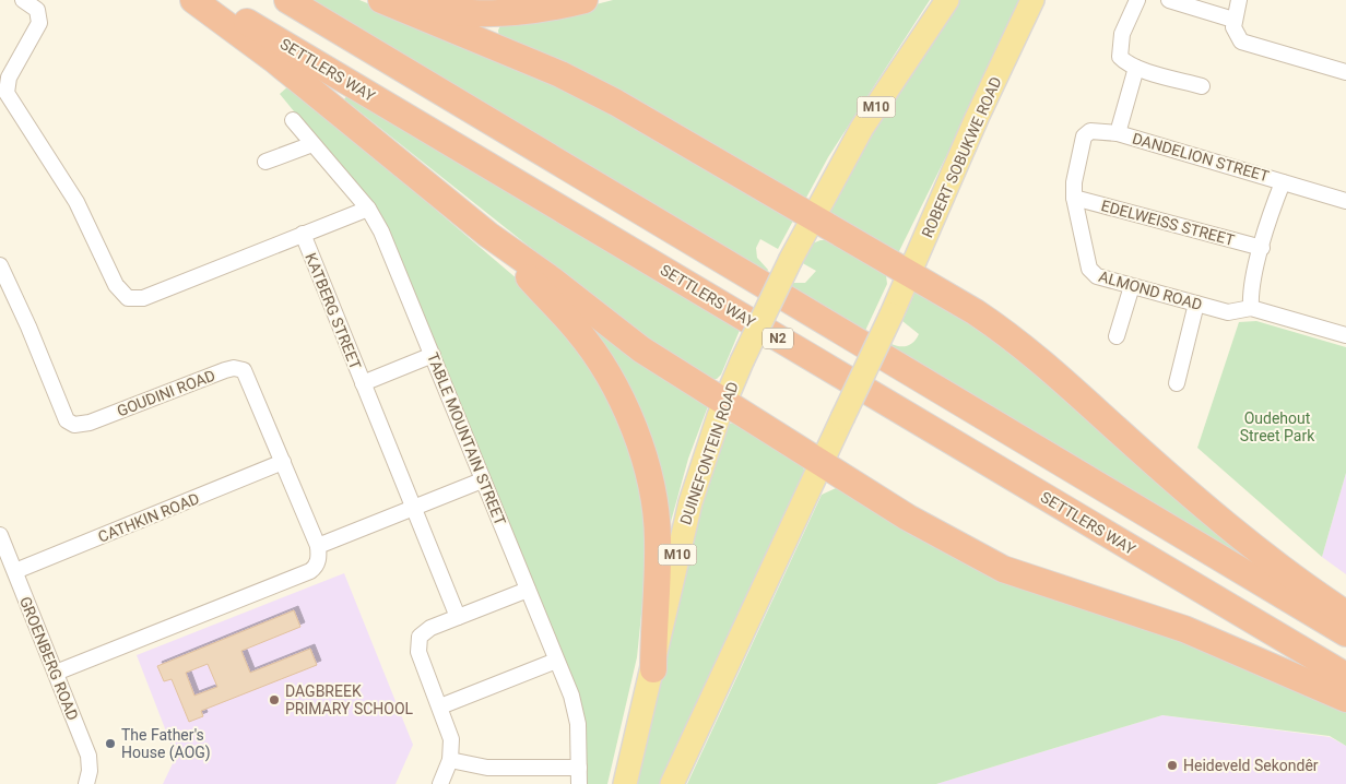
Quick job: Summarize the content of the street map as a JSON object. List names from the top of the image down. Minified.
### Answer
{"streets":{"highway":["SETTLERS WAY","N2"],"main road":["M10","ROBERT SOBUKWE ROAD","DUINEFONTEIN ROAD"],"street":["DANDELION STREET","EDELWEISS STREET","ALMOND ROAD","KATBERG STREET","GOUDINI ROAD","TABLE MOUNTAIN STREET","CATHKIN ROAD","GROENBERG ROAD"]},"crossings":[["M10","DUINEFONTEIN ROAD"],["DANDELION STREET","ALMOND ROAD"],["EDELWEISS STREET","ALMOND ROAD"],["GOUDINI ROAD","CATHKIN ROAD"],["CATHKIN ROAD","GROENBERG ROAD"]],"parks":["Oudehout Street Park"],"places":["DAGBREEK PRIMARY SCHOOL","The Father's House (AOG)","Heideveld Sekondêr"]}
